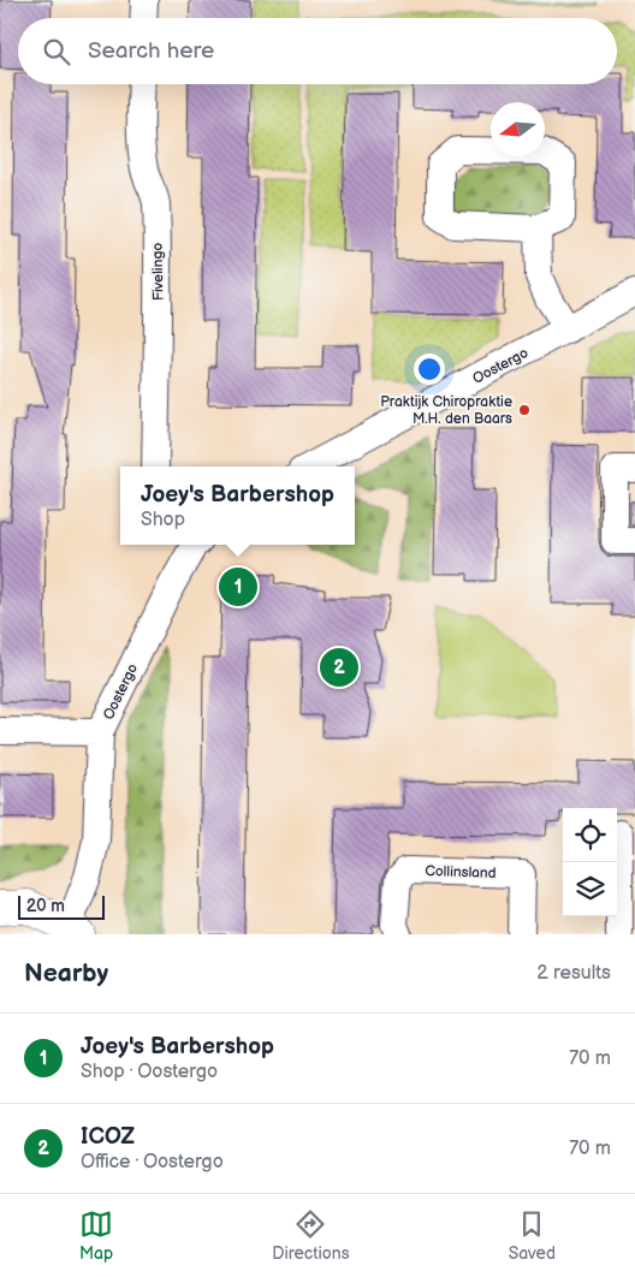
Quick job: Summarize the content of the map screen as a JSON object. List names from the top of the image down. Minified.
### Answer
{"streets":{"street":["Fivelingo","Oostergo","Collinsland"]},"places":["Praktijk Chiropraktie M.H. den Baars"],"scale_bar":"20 m","north":"left","page":{"search":"Search here","popup":["Joey's Barbershop","Shop"],"pins":["1","2"],"scale":"20 m","heading":["Nearby","2 results"],"list":[{"mark":"1","name":"Joey's Barbershop","note":"Shop · Oostergo","value":"70 m"},{"mark":"2","name":"ICOZ","note":"Office · Oostergo","value":"70 m"}],"nav":["Map","Directions","Saved"]}}
